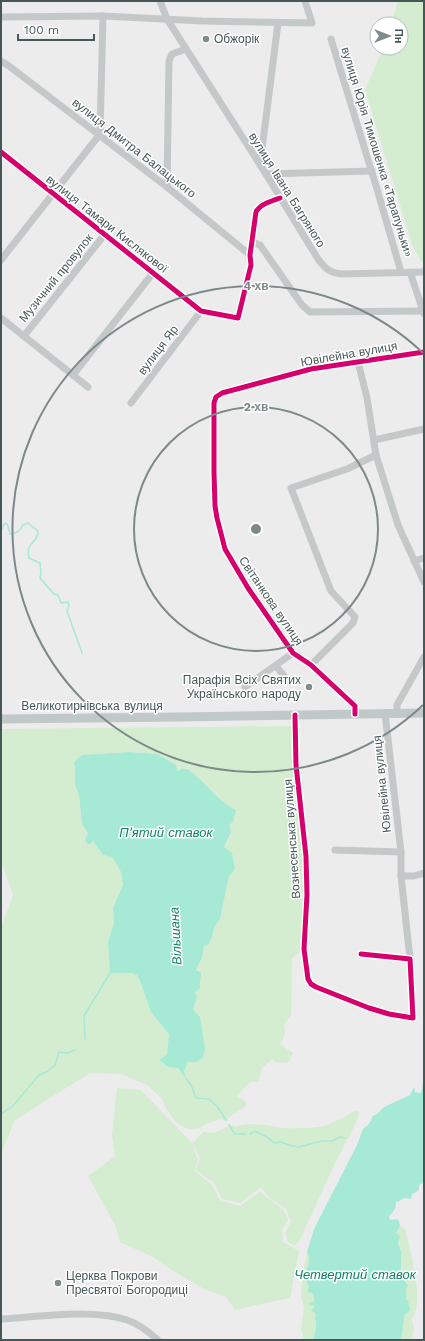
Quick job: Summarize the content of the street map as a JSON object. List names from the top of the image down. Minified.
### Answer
{"streets":{"main road":["Великотирнівська вулиця"],"street":["вулиця Дмитра Балацького","вулиця Юрія Тимошенка «Тарапуньки»","вулиця Івана Багряного","вулиця Тамари Кислякової","Музичний провулок","вулиця Яр","Ювілейна вулиця","Світанкова вулиця","Вознесенська вулиця"]},"crossings":[["вулиця Юрія Тимошенка «Тарапуньки»","вулиця Івана Багряного"],["вулиця Тамари Кислякової","Музичний провулок"],["вулиця Тамари Кислякової","вулиця Яр"],["Ювілейна вулиця","Світанкова вулиця"],["Ювілейна вулиця","Великотирнівська вулиця"],["Ювілейна вулиця","Вознесенська вулиця"],["Світанкова вулиця","Великотирнівська вулиця"],["Великотирнівська вулиця","Вознесенська вулиця"]],"water":["П'ятий ставок","Вільшана","Четвертий ставок"],"places":["Обжорік","Парафія Всіх Святих Українського народу","Церква Покрови Пресвятої Богородиці"],"scale_bar":"100 m","north":"right","rings":["4 хв","2 хв"]}
